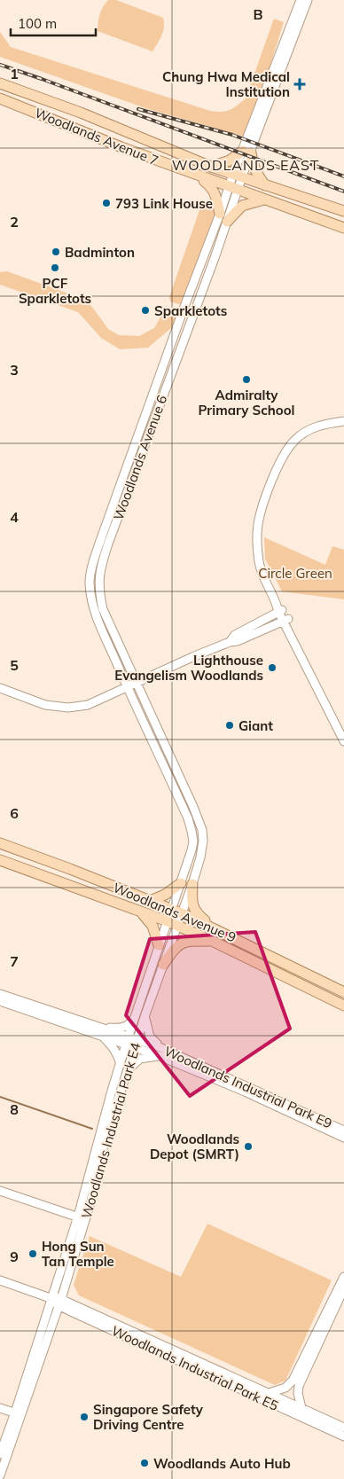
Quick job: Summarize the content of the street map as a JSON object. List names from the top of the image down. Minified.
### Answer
{"streets":{"main road":["Woodlands Avenue 7","Woodlands Avenue 9"],"street":["Woodlands Avenue 6","Woodlands Industrial Park E9","Woodlands Industrial Park E4","Woodlands Industrial Park E5"]},"crossings":[["Woodlands Avenue 7","Woodlands Avenue 6"],["Woodlands Avenue 6","Woodlands Avenue 9"],["Woodlands Avenue 6","Woodlands Industrial Park E4"],["Woodlands Avenue 9","Woodlands Industrial Park E4"],["Woodlands Industrial Park E9","Woodlands Industrial Park E4"],["Woodlands Industrial Park E4","Woodlands Industrial Park E5"]],"districts":["WOODLANDS EAST"],"parks":["Circle Green"],"places":{"health":["Chung Hwa Medical Institution"],"other":["793 Link House","Badminton","PCF Sparkletots","Sparkletots","Admiralty Primary School","Lighthouse Evangelism Woodlands","Giant","Woodlands Depot (SMRT)","Hong Sun Tan Temple","Singapore Safety Driving Centre","Woodlands Auto Hub"]},"scale_bar":"100 m","grid":{"columns":["B"],"rows":["1","2","3","4","5","6","7","8","9"]}}
